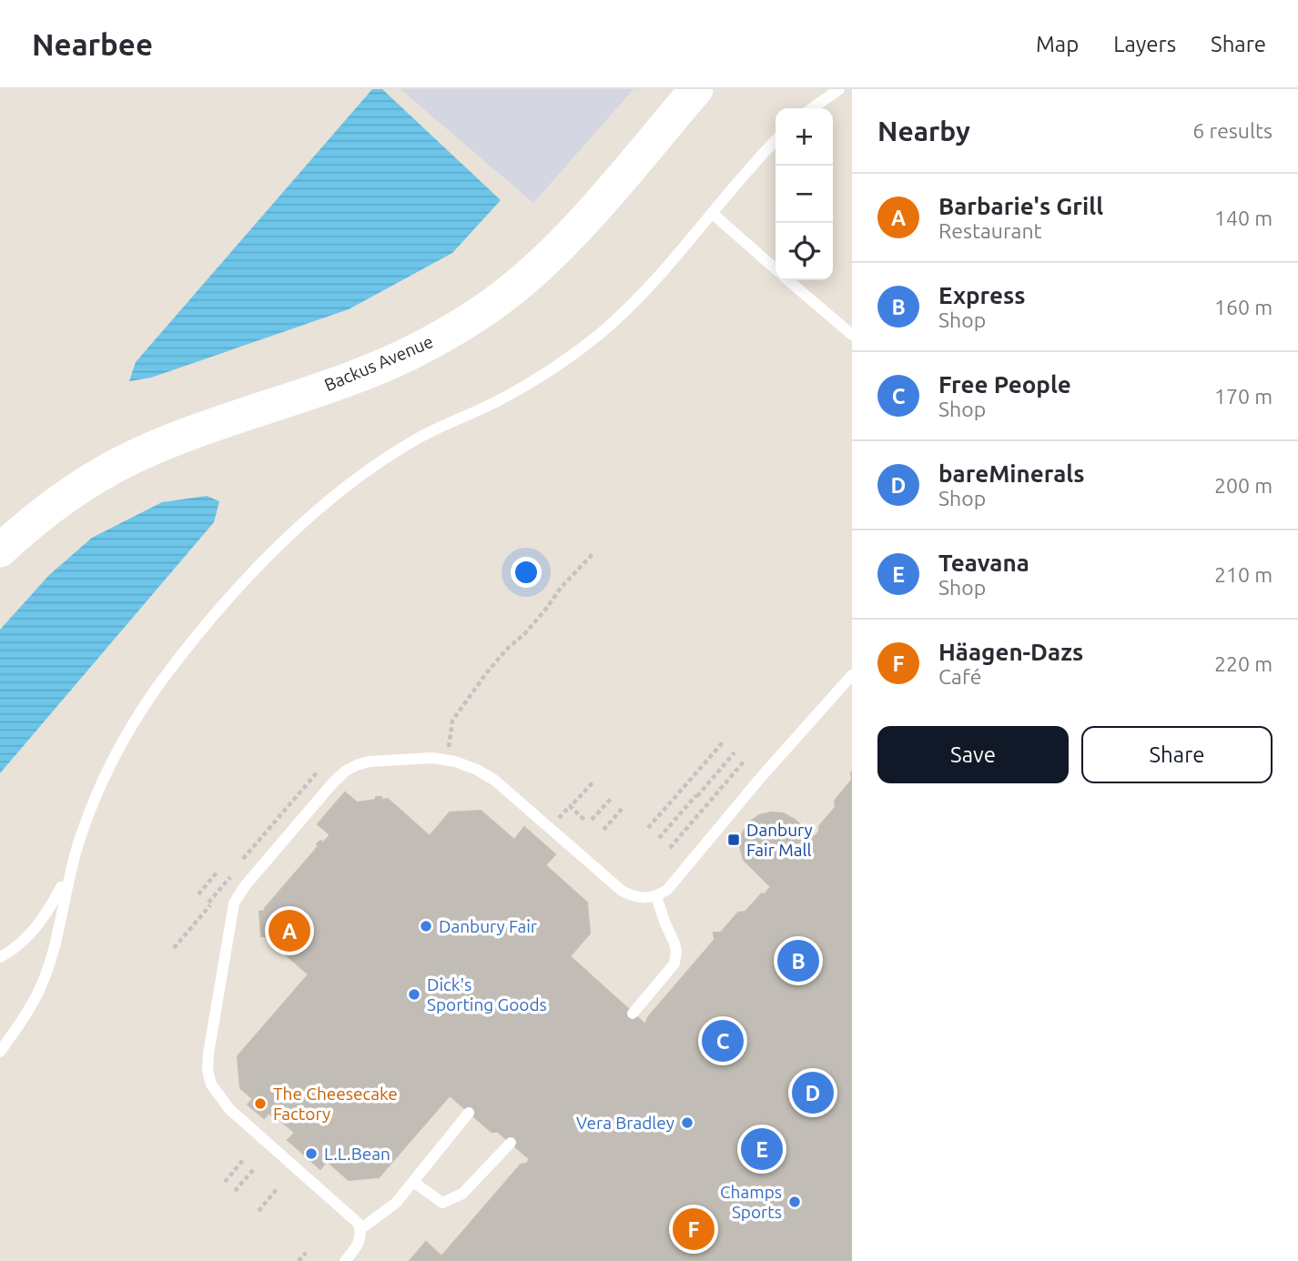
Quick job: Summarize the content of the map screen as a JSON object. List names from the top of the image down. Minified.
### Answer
{"streets":{"main road":["Backus Avenue"]},"places":{"transit":["Danbury Fair Mall"],"other":["Danbury Fair","Dick's Sporting Goods","The Cheesecake Factory","Vera Bradley","L.L.Bean","Champs Sports"]},"page":{"header":"Nearbee","nav":["Map","Layers","Share"],"heading":["Nearby","6 results"],"map_buttons":["+","−"],"list":[{"mark":"A","name":"Barbarie's Grill","note":"Restaurant","value":"140 m"},{"mark":"B","name":"Express","note":"Shop","value":"160 m"},{"mark":"C","name":"Free People","note":"Shop","value":"170 m"},{"mark":"D","name":"bareMinerals","note":"Shop","value":"200 m"},{"mark":"E","name":"Teavana","note":"Shop","value":"210 m"},{"mark":"F","name":"Häagen-Dazs","note":"Café","value":"220 m"}],"buttons":["Save","Share"],"pins":["A","B","C","D","E","F"]}}
